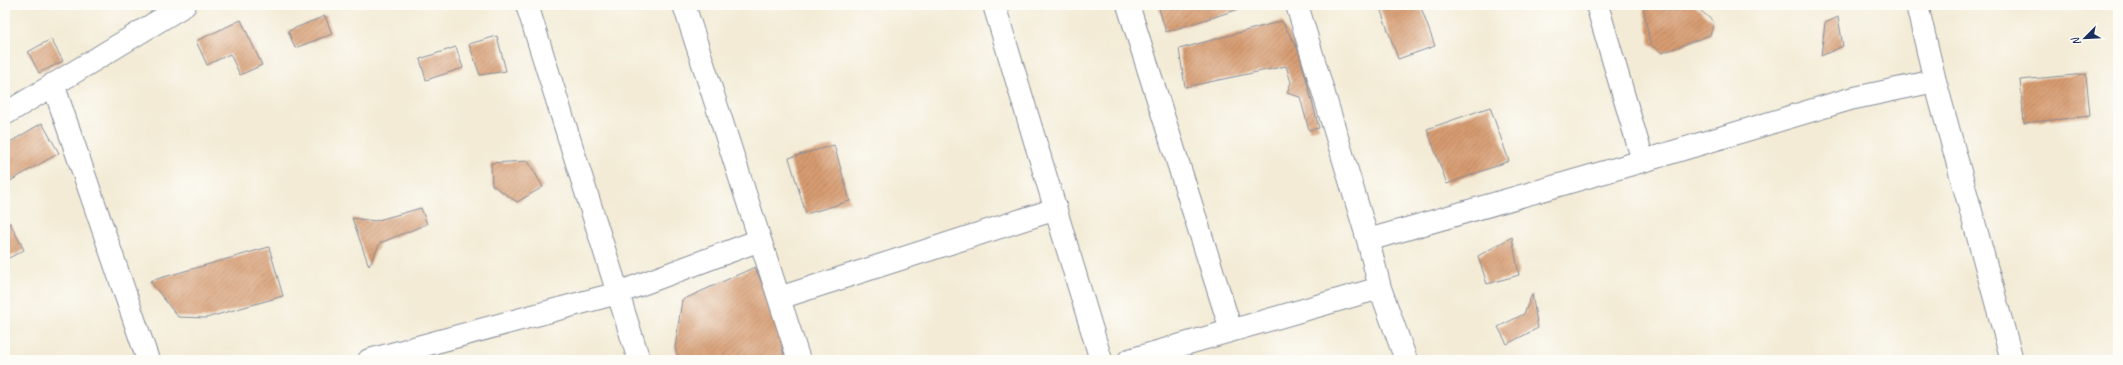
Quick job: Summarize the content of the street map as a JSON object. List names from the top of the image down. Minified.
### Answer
{"north":"bottom left"}
